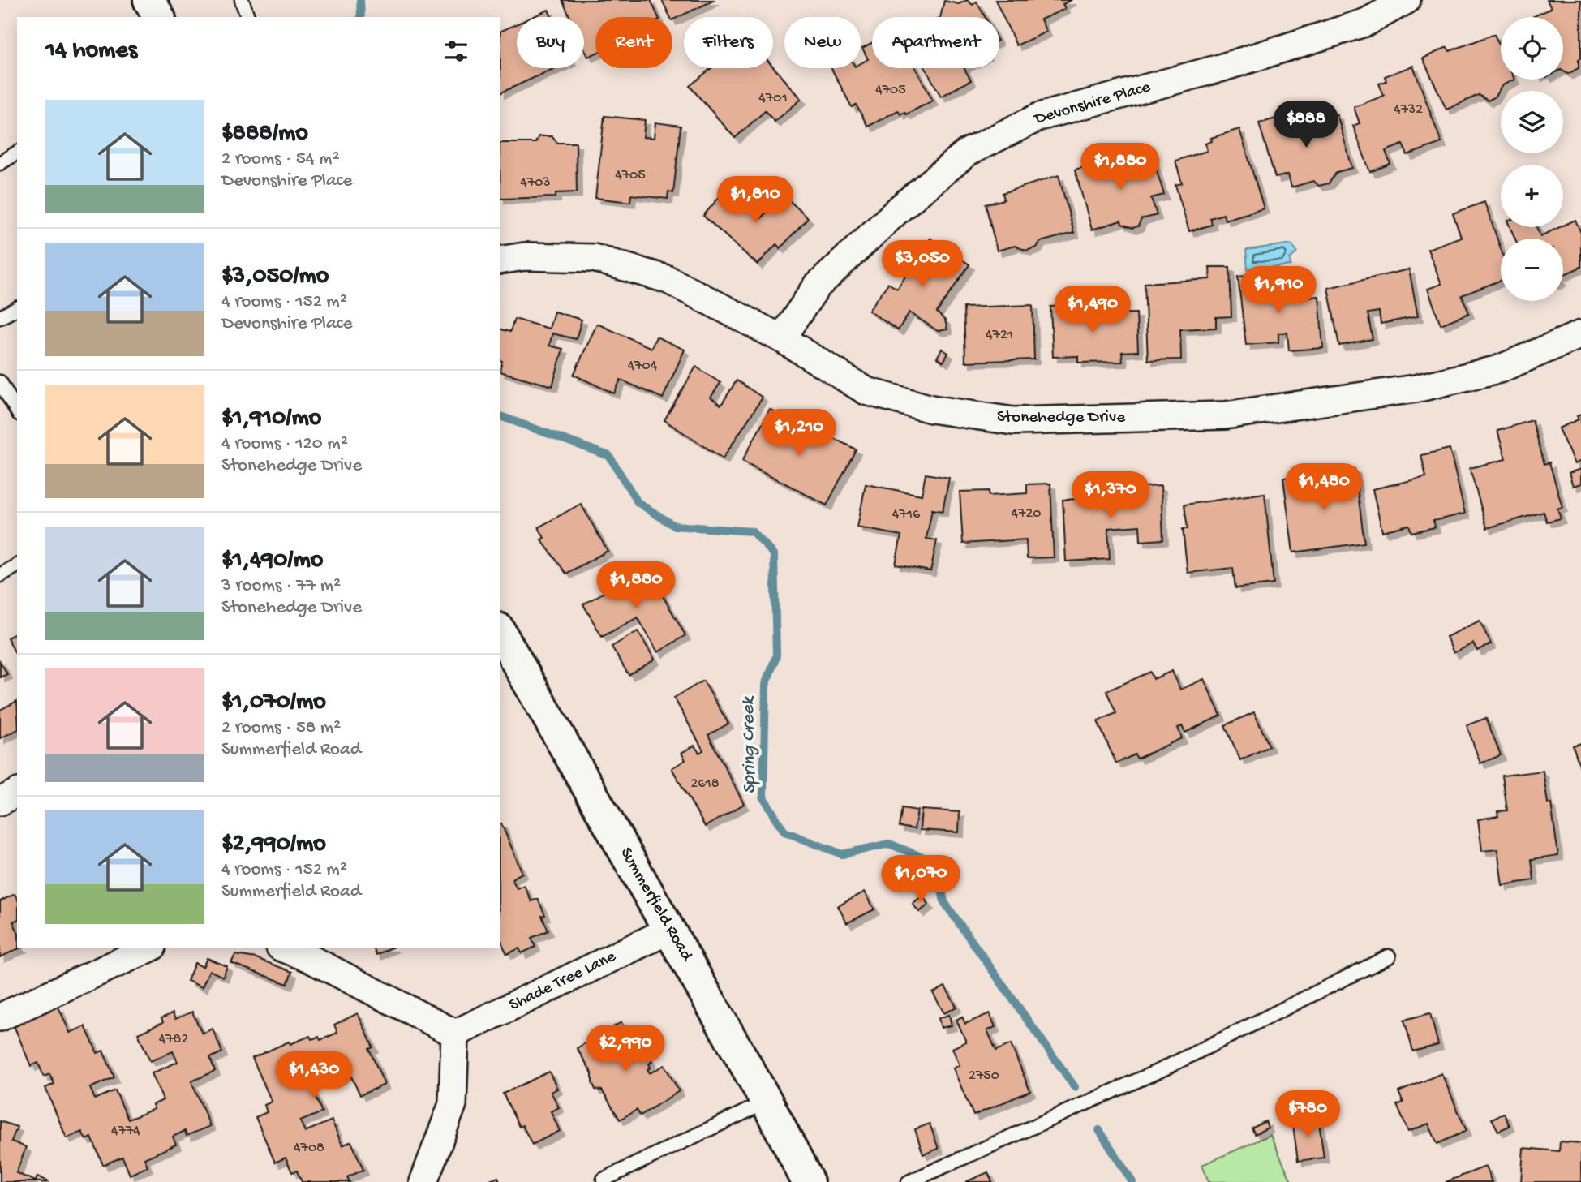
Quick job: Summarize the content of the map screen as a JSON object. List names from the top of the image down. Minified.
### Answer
{"streets":{"street":["Devonshire Place","Stonehedge Drive","Summerfield Road","Shade Tree Lane"]},"crossings":[["Devonshire Place","Stonehedge Drive"],["Summerfield Road","Shade Tree Lane"]],"water":["Spring Creek"],"house_numbers":["4705","4701","4732","4705","4703","4721","4704","4720","4716","2618","4782","2750","4774","4708"],"page":{"map_buttons":["+","−"],"chip":["Buy","Rent","Filters","New","Apartment"],"heading":"14 homes","list":[{"name":"$888/mo","note":"2 rooms · 54 m² · Devonshire Place"},{"name":"$3,050/mo","note":"4 rooms · 152 m² · Devonshire Place"},{"name":"$1,910/mo","note":"4 rooms · 120 m² · Stonehedge Drive"},{"name":"$1,490/mo","note":"3 rooms · 77 m² · Stonehedge Drive"},{"name":"$1,070/mo","note":"2 rooms · 58 m² · Summerfield Road"},{"name":"$2,990/mo","note":"4 rooms · 152 m² · Summerfield Road"}],"price":["$888","$1,880","$1,810","$3,050","$1,910","$1,490","$1,210","$1,480","$1,370","$1,880","$1,070","$2,990","$1,430","$780"]}}
